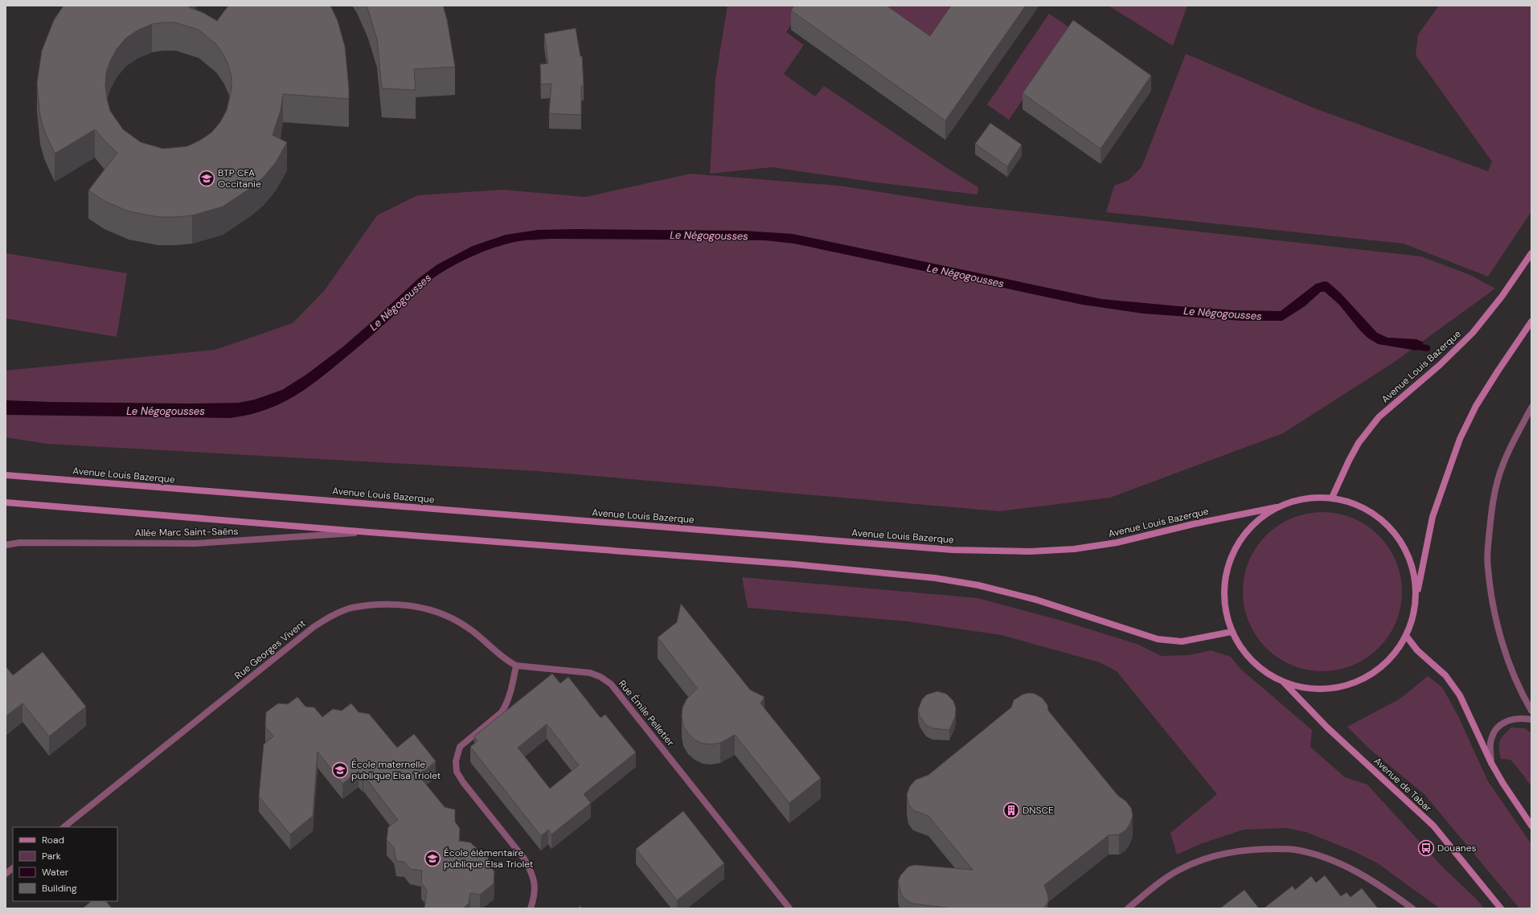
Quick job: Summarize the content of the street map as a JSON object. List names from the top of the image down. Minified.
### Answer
{"streets":{"main road":["Avenue Louis Bazerque","Avenue de Tabar"],"street":["Allée Marc Saint-Saëns","Rue Georges Vivent","Rue Émile Pelletier"]},"crossings":[["Rue Georges Vivent","Rue Émile Pelletier"]],"water":["Le Négogousses"],"places":{"school or university":["BTP CFA Occitanie","École maternelle publique Elsa Triolet","École élémentaire publique Elsa Triolet"],"building":["DNSCE"],"bus stop":["Douanes"]},"legend":["Road","Park","Water","Building"]}
